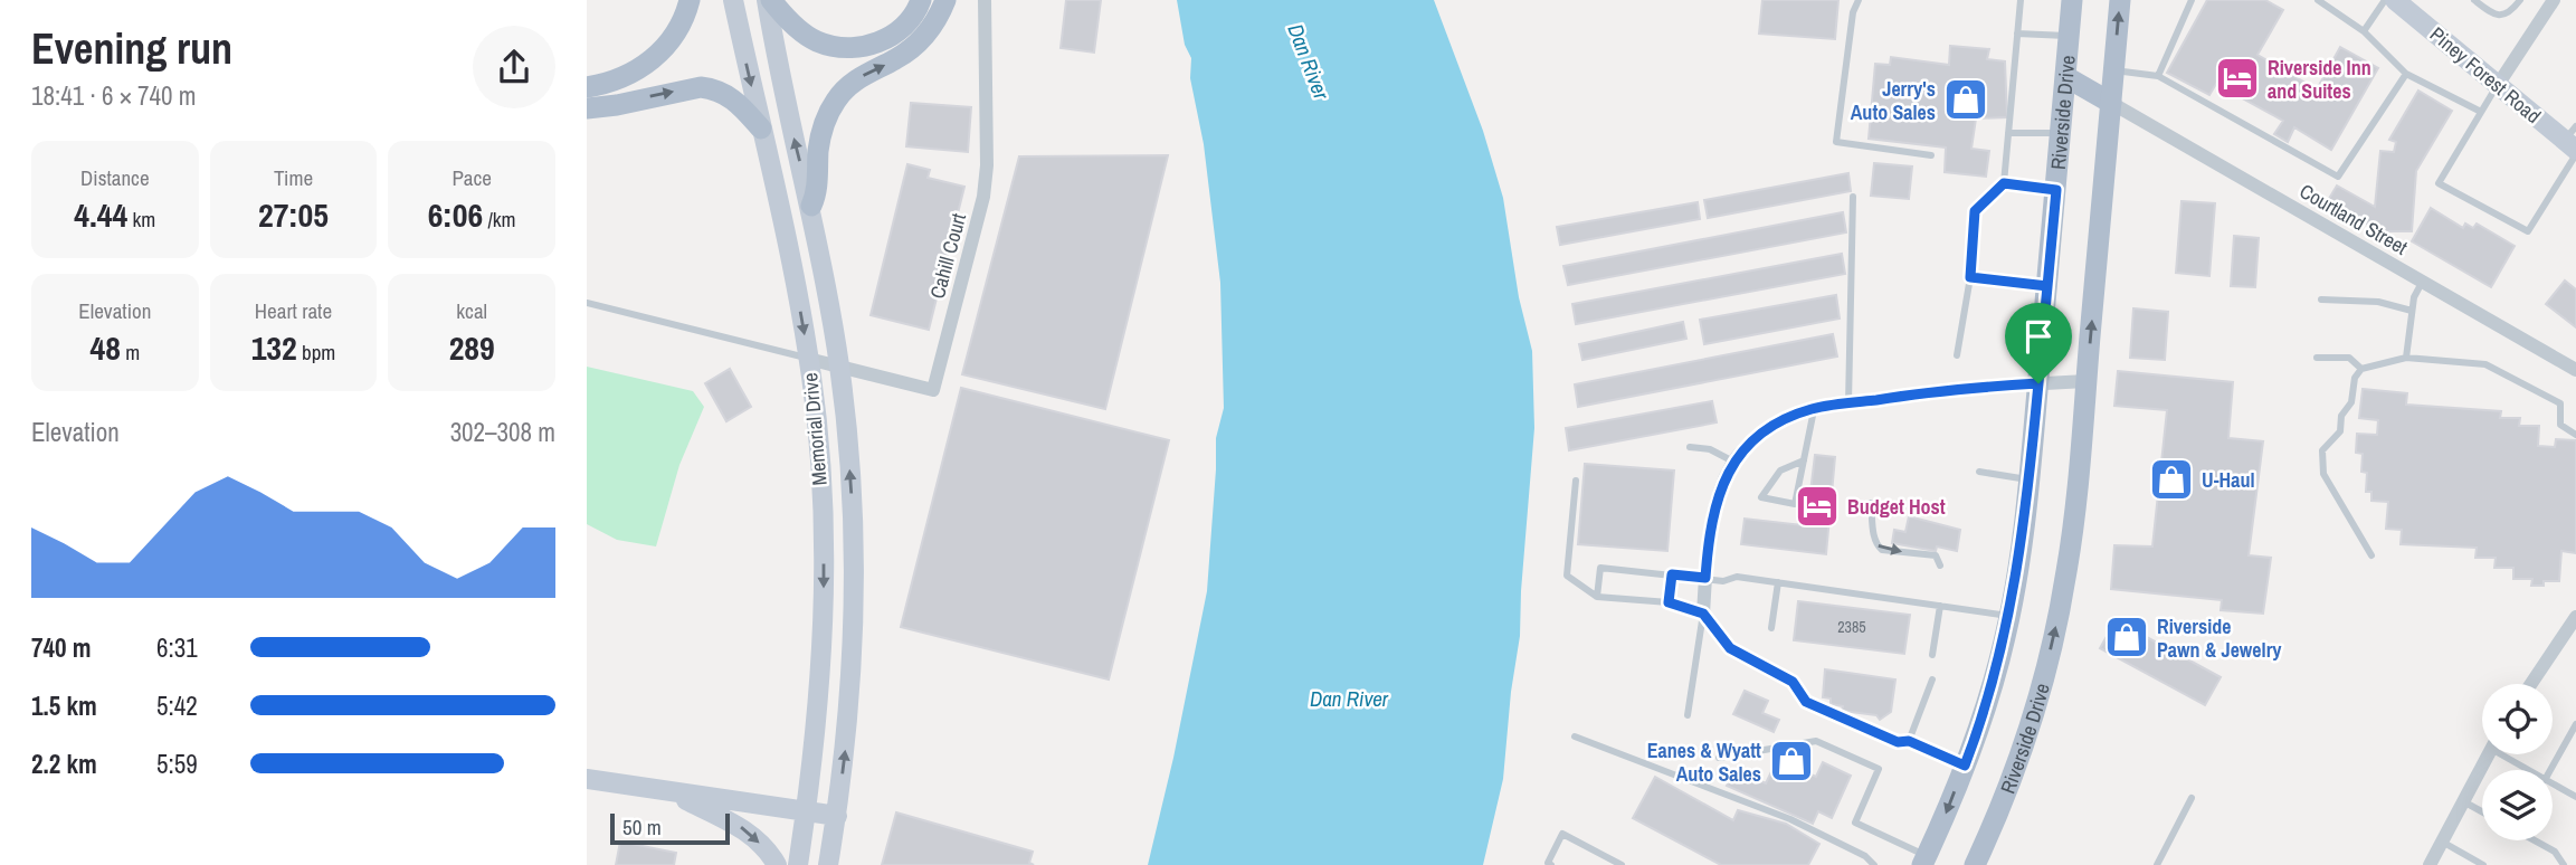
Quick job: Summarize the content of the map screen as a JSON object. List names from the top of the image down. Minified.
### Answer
{"streets":{"main road":["Piney Forest Road","Riverside Drive","Memorial Drive"],"street":["Courtland Street","Cahill Court"]},"crossings":[["Riverside Drive","Courtland Street"],["Cahill Court","Memorial Drive"]],"water":["Dan River"],"places":{"hotel":["Riverside Inn and Suites","Budget Host"],"shop":["Jerry's Auto Sales","U-Haul","Riverside Pawn & Jewelry","Eanes & Wyatt Auto Sales"]},"house_numbers":["2385"],"scale_bar":"50 m","page":{"heading":["Evening run","18:41 · 6 × 740 m"],"stats":[["Distance","4.44 km"],["Time","27:05"],["Pace","6:06 /km"],["Elevation","48 m"],["Heart rate","132 bpm"],["kcal","289"]],"chart":["Elevation","302–308 m"],"list":[{"name":"740 m","note":"6:31"},{"name":"1.5 km","note":"5:42"},{"name":"2.2 km","note":"5:59"}],"scale":"50 m"}}
